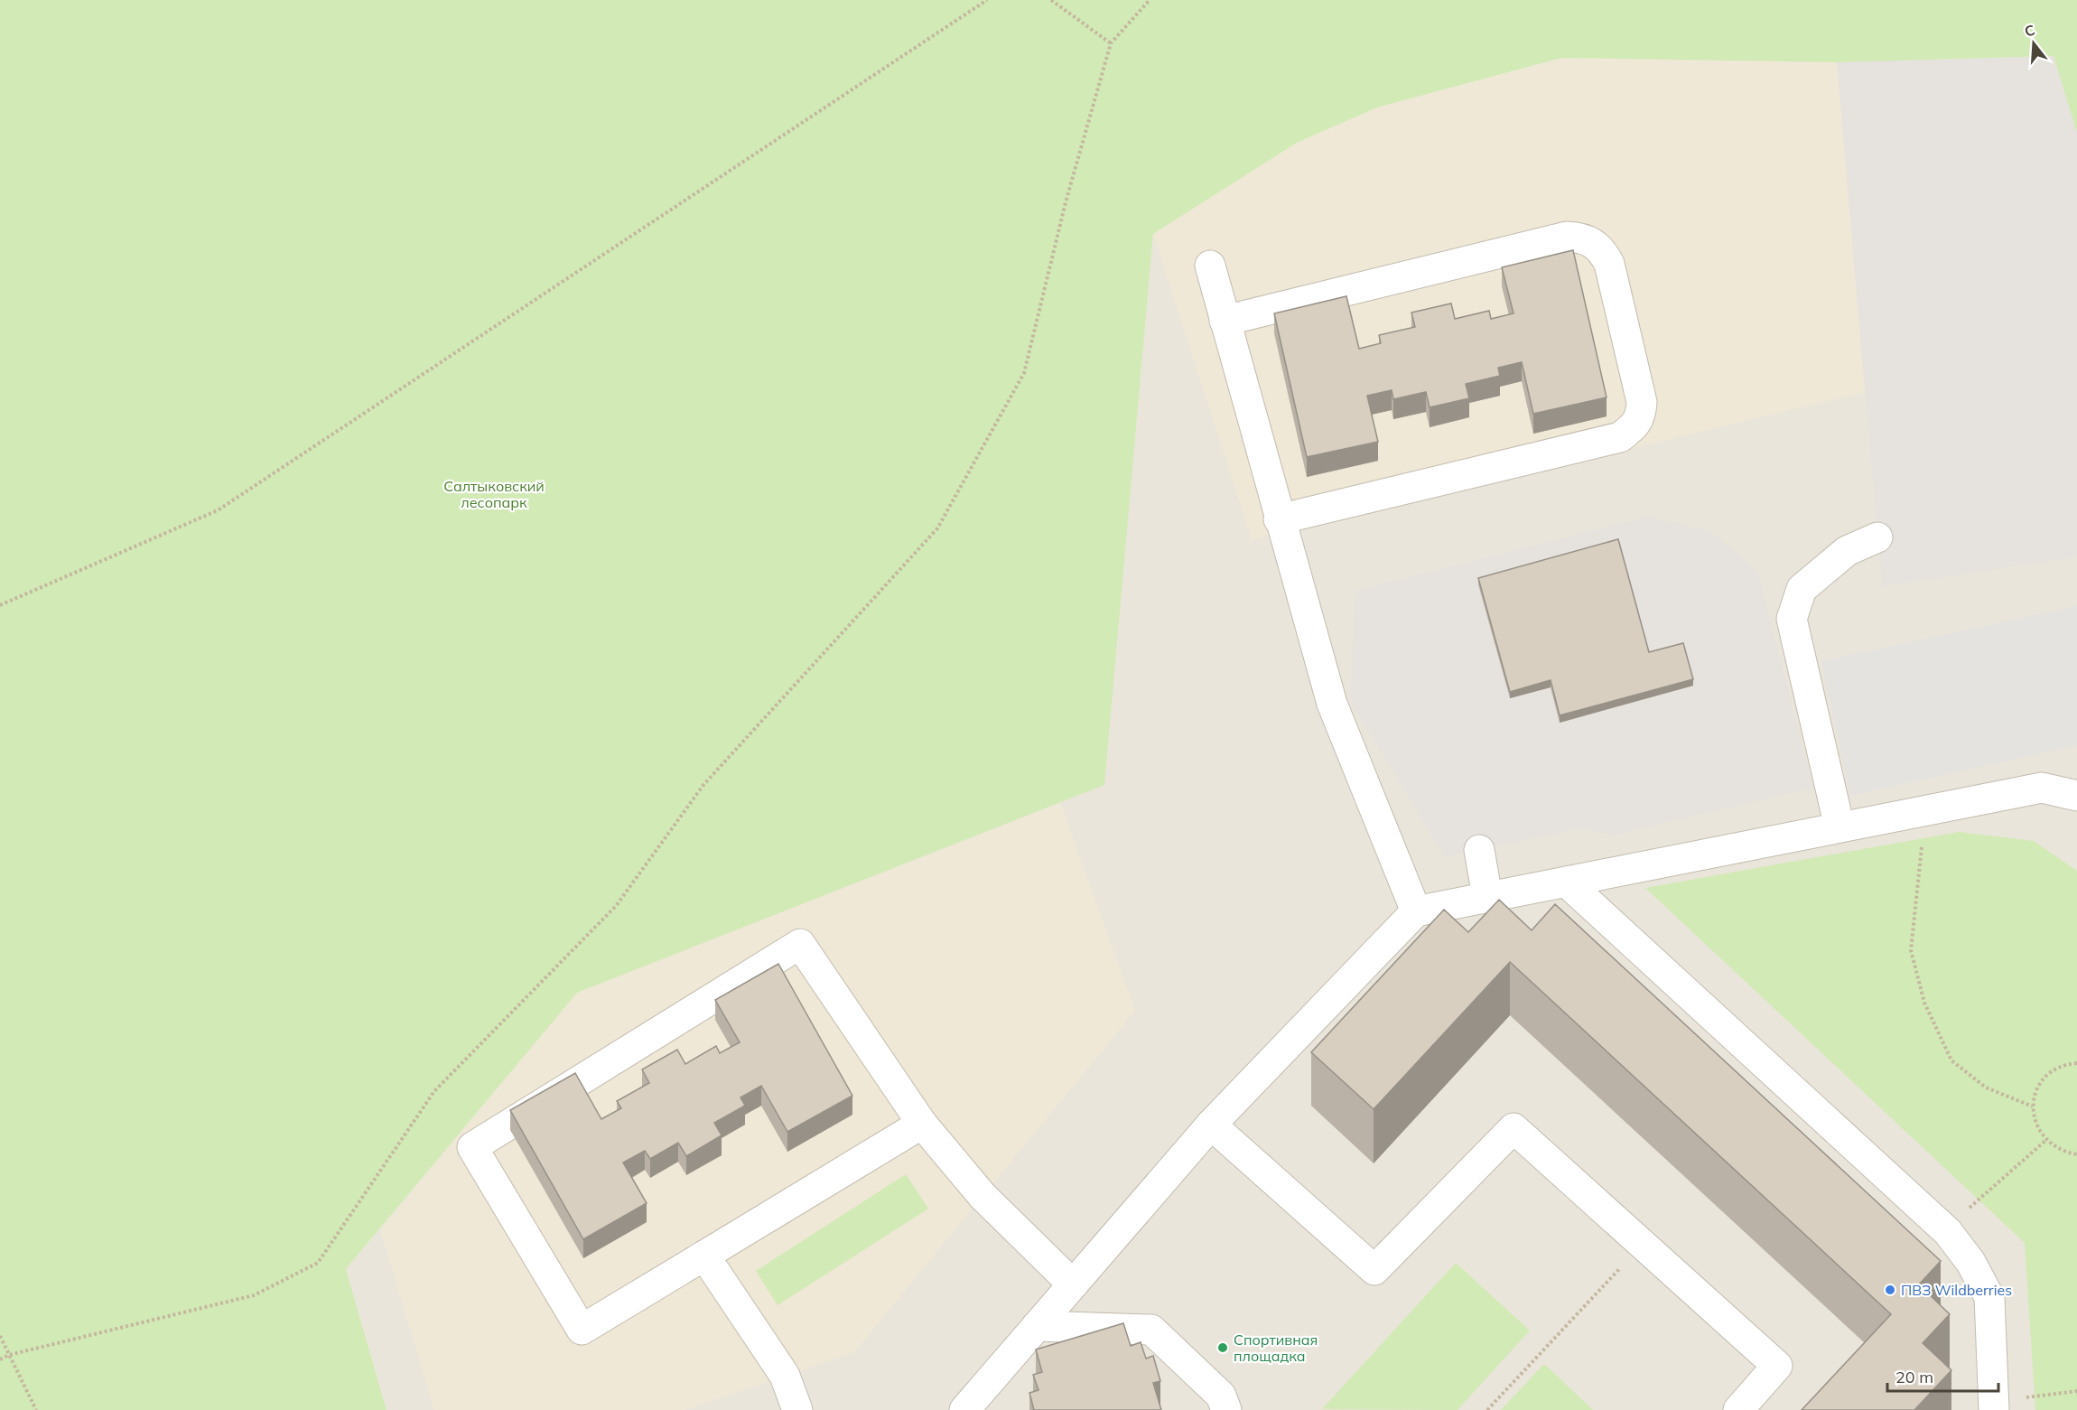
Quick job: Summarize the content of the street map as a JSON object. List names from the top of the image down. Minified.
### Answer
{"parks":["Салтыковский лесопарк"],"places":["ПВЗ Wildberries","Спортивная площадка"],"scale_bar":"20 m","north":"top"}
